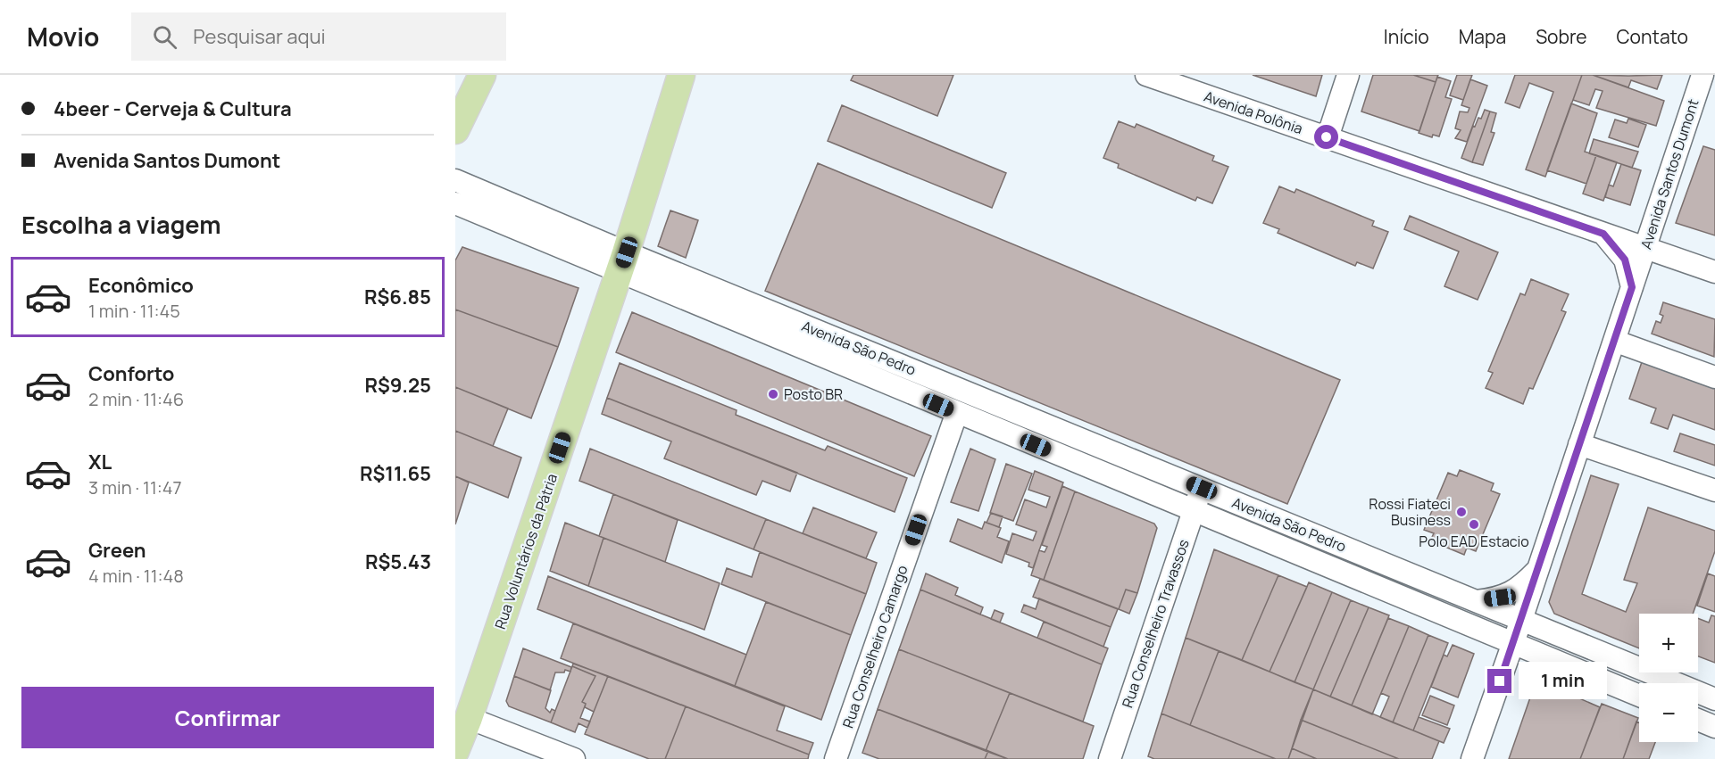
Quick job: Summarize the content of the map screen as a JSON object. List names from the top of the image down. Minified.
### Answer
{"streets":{"main road":["Rua Voluntários da Pátria"],"street":["Avenida Polônia","Avenida Santos Dumont","Avenida São Pedro","Rua Conselheiro Travassos","Rua Conselheiro Camargo"]},"crossings":[["Avenida Polônia","Avenida Santos Dumont"],["Avenida Santos Dumont","Avenida São Pedro"],["Avenida São Pedro","Rua Voluntários da Pátria"],["Avenida São Pedro","Rua Conselheiro Travassos"],["Avenida São Pedro","Rua Conselheiro Camargo"]],"places":["Posto BR","Rossi Fiateci Business","Polo EAD Estacio"],"page":{"header":"Movio","search":"Pesquisar aqui","nav":["Início","Mapa","Sobre","Contato"],"banner":["4beer - Cerveja & Cultura","Avenida Santos Dumont"],"heading":"Escolha a viagem","list":[{"name":"Econômico","note":"1 min · 11:45","value":"R$6.85"},{"name":"Conforto","note":"2 min · 11:46","value":"R$9.25"},{"name":"XL","note":"3 min · 11:47","value":"R$11.65"},{"name":"Green","note":"4 min · 11:48","value":"R$5.43"}],"map_buttons":["+","−"],"bubble":"1 min","buttons":"Confirmar"}}
